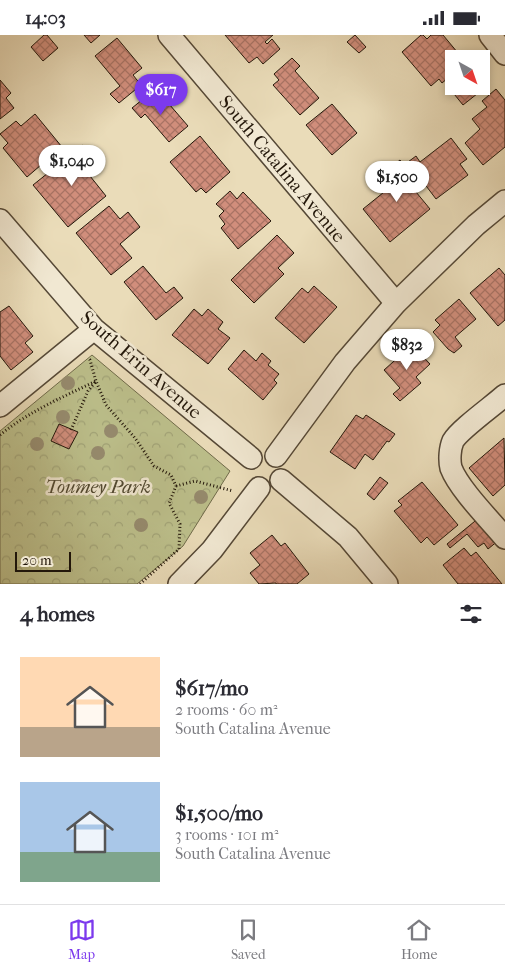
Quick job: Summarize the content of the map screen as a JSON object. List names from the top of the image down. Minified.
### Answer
{"streets":{"street":["South Catalina Avenue","South Erin Avenue"]},"parks":["Toumey Park"],"scale_bar":"20 m","north":"bottom right","page":{"status":"14:03","price":["$617","$1,040","$1,500","$832"],"scale":"20 m","heading":"4 homes","list":[{"name":"$617/mo","note":"2 rooms · 60 m² · South Catalina Avenue"},{"name":"$1,500/mo","note":"3 rooms · 101 m² · South Catalina Avenue"}],"tabs":["Map","Saved","Home"]}}
